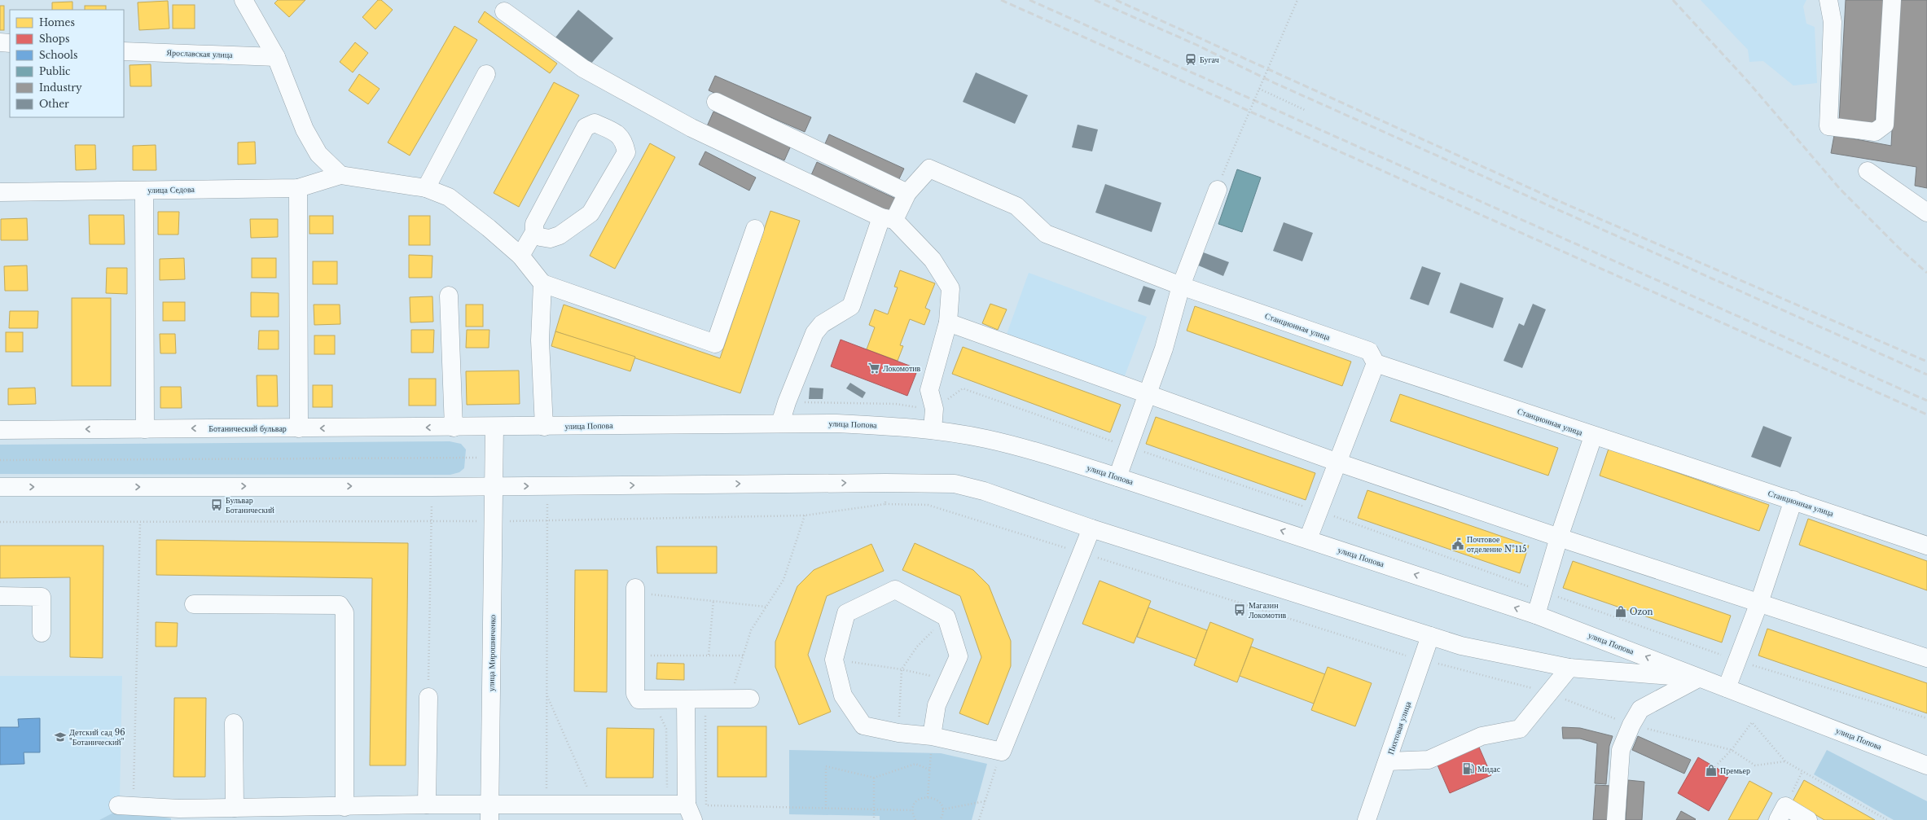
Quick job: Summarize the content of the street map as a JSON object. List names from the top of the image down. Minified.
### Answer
{"streets":{"street":["Ярославская улица","улица Седова","Станционная улица","улица Попова","Ботанический бульвар","улица Мирошниченко","Пихтовая улица"]},"crossings":[["улица Попова","Ботанический бульвар"],["улица Попова","улица Мирошниченко"],["улица Попова","Пихтовая улица"],["Ботанический бульвар","улица Мирошниченко"]],"places":{"station":["Бугач"],"supermarket":["Локомотив"],"bus stop":["Бульвар Ботанический","Магазин Локомотив"],"public building":["Почтовое отделение №115"],"shop":["Ozon","Премьер"],"school or university":["Детский сад 96 \"Ботанический\""],"fuel station":["Мидас"]},"legend":["Homes","Shops","Schools","Public","Industry","Other"]}
